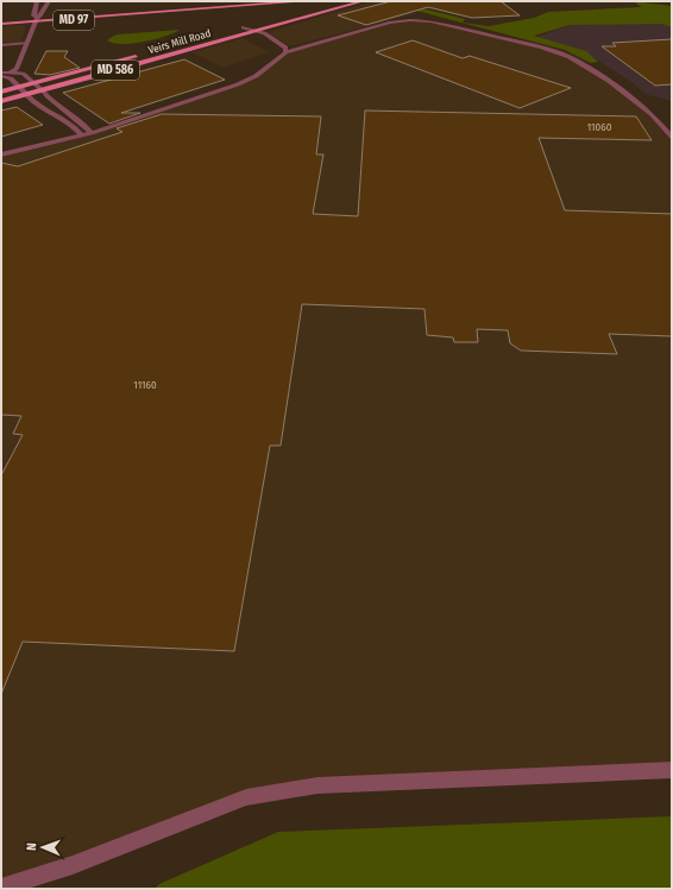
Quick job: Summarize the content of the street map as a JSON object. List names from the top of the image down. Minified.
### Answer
{"streets":{"main road":["MD 97","Veirs Mill Road","MD 586"]},"house_numbers":["11060","11160"],"north":"left"}
